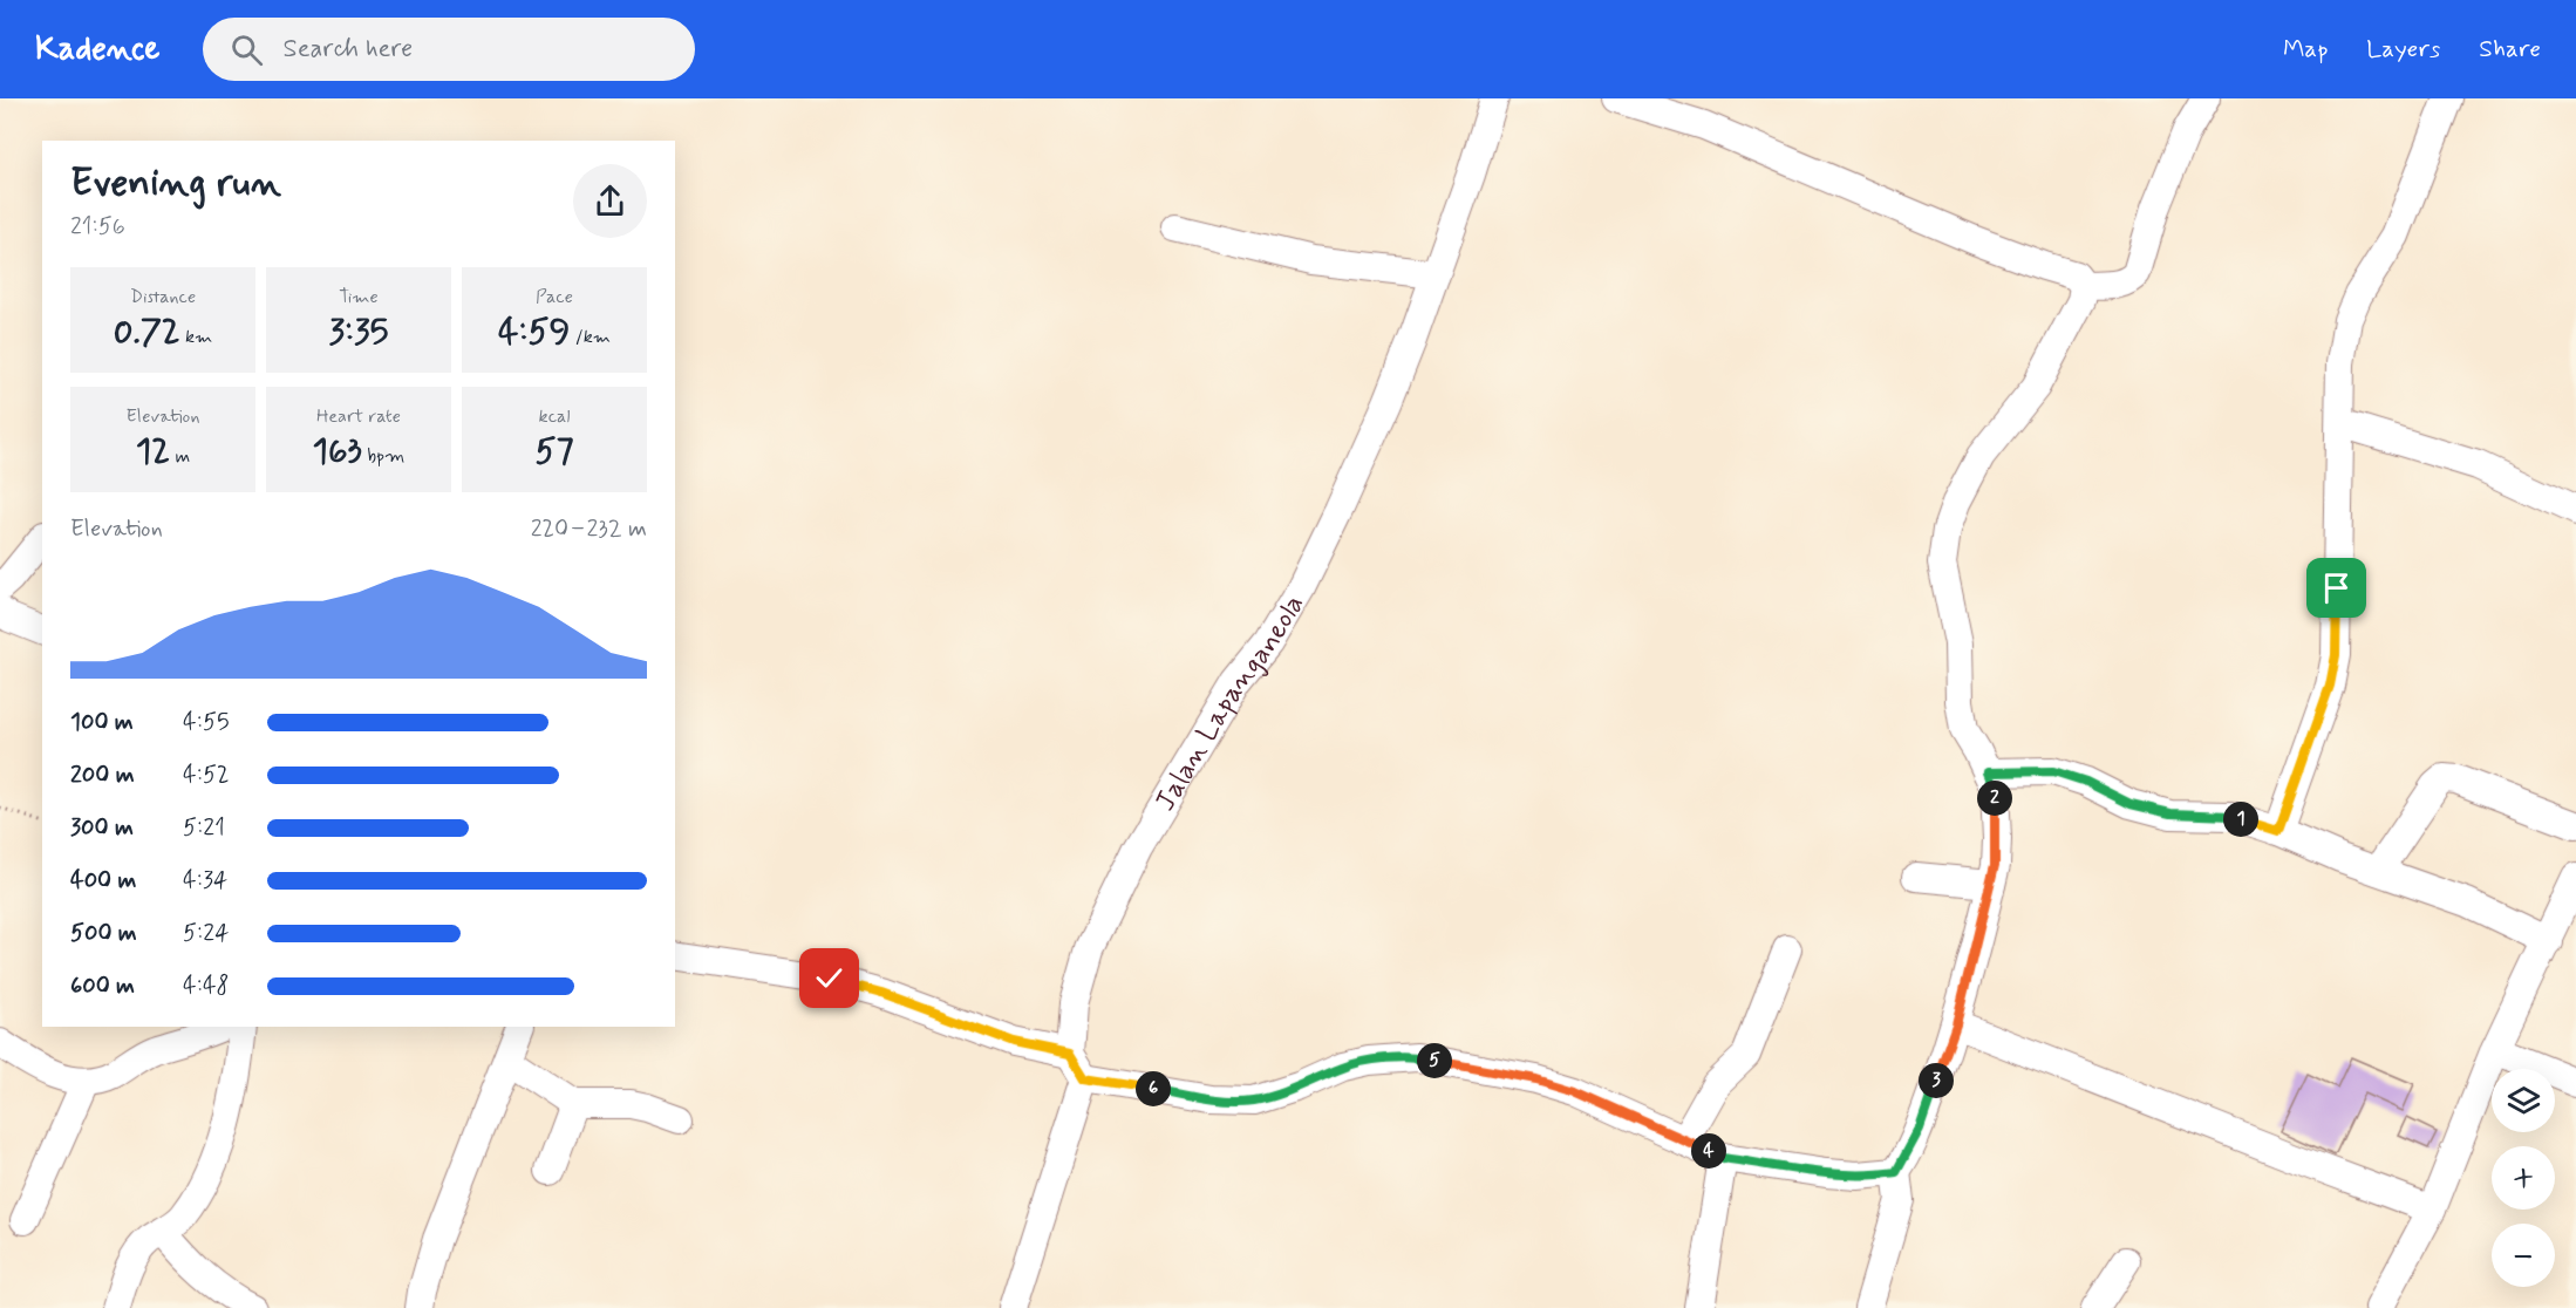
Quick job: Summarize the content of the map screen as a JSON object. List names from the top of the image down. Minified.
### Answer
{"streets":{"street":["Jalan Lapanganeola"]},"page":{"header":"Kadence","search":"Search here","nav":["Map","Layers","Share"],"heading":["Evening run","21:56"],"stats":[["Distance","0.72 km"],["Time","3:35"],["Pace","4:59 /km"],["Elevation","12 m"],["Heart rate","163 bpm"],["kcal","57"]],"chart":["Elevation","220–232 m"],"list":[{"name":"100 m","note":"4:55"},{"name":"200 m","note":"4:52"},{"name":"300 m","note":"5:21"},{"name":"400 m","note":"4:34"},{"name":"500 m","note":"5:24"},{"name":"600 m","note":"4:48"}],"pins":["2","1","5","3","6","4"],"map_buttons":["+","−"]}}
